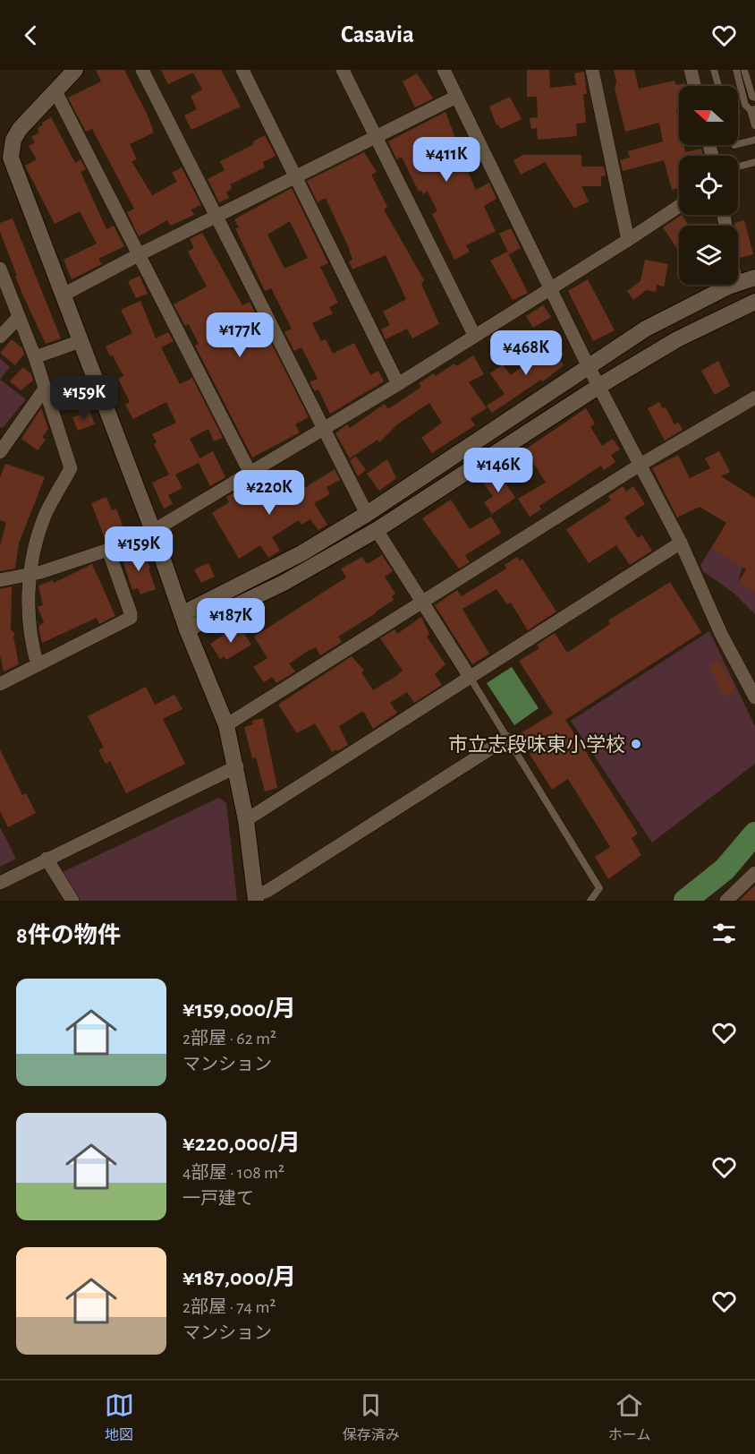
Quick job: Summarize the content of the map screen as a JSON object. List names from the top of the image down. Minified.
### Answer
{"places":["市立志段味東小学校"],"north":"left","page":{"header":"Casavia","price":["¥411K","¥177K","¥468K","¥159K","¥146K","¥220K","¥159K","¥187K"],"heading":"8件の物件","list":[{"name":"¥159,000/月","note":"2部屋 · 62 m² · マンション"},{"name":"¥220,000/月","note":"4部屋 · 108 m² · 一戸建て"},{"name":"¥187,000/月","note":"2部屋 · 74 m² · マンション"}],"tabs":["地図","保存済み","ホーム"]}}
